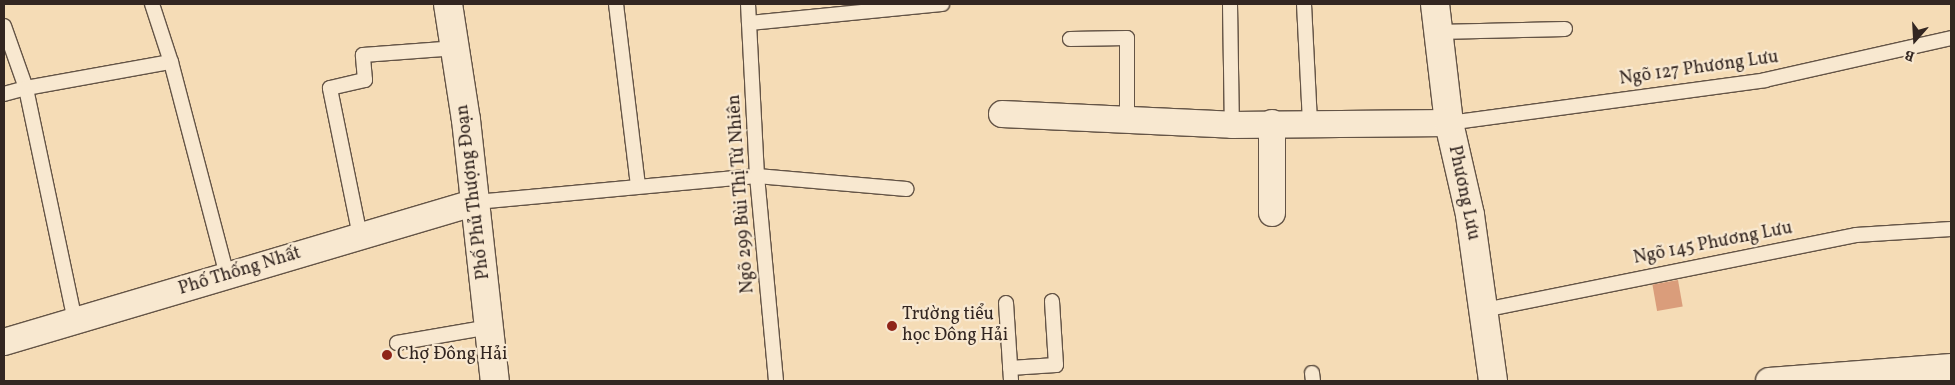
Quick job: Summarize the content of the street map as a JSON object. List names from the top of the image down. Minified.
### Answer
{"streets":{"street":["Phố Phủ Thượng Đoạn","Phương Lưu","Phố Thống Nhất"],"lane":["Ngõ 127 Phương Lưu","Ngõ 299 Bùi Thị Từ Nhiên","Ngõ 145 Phương Lưu"]},"crossings":[["Ngõ 127 Phương Lưu","Phương Lưu"],["Phố Phủ Thượng Đoạn","Phố Thống Nhất"],["Phương Lưu","Ngõ 145 Phương Lưu"]],"places":["Trường tiểu học Đông Hải","Chợ Đông Hải"],"north":"bottom"}
